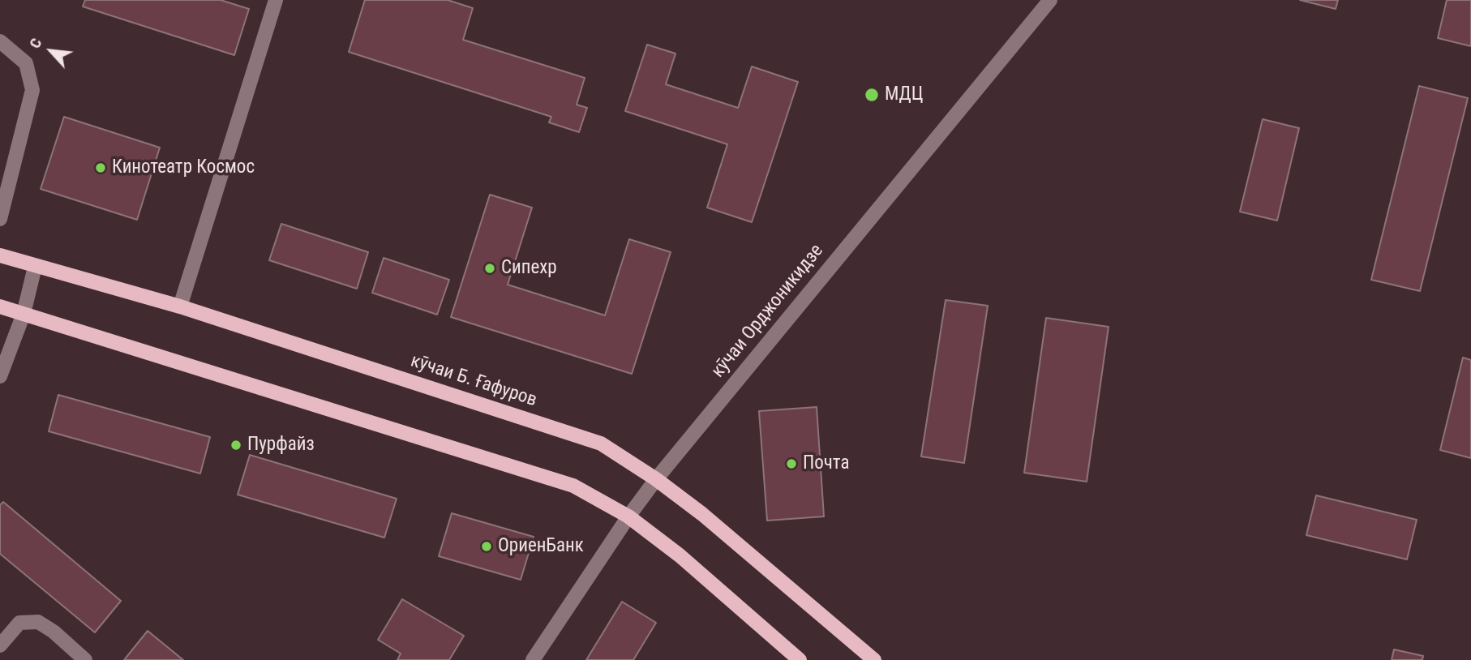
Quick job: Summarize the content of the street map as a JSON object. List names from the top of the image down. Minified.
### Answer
{"streets":{"main road":["кӯчаи Б. Ғафуров"],"street":["кӯчаи Орджоникидзе"]},"crossings":[["кӯчаи Орджоникидзе","кӯчаи Б. Ғафуров"]],"places":["МДЦ","Кинотеатр Космос","Сипехр","Пурфайз","Почта","ОриенБанк"],"north":"top left"}
